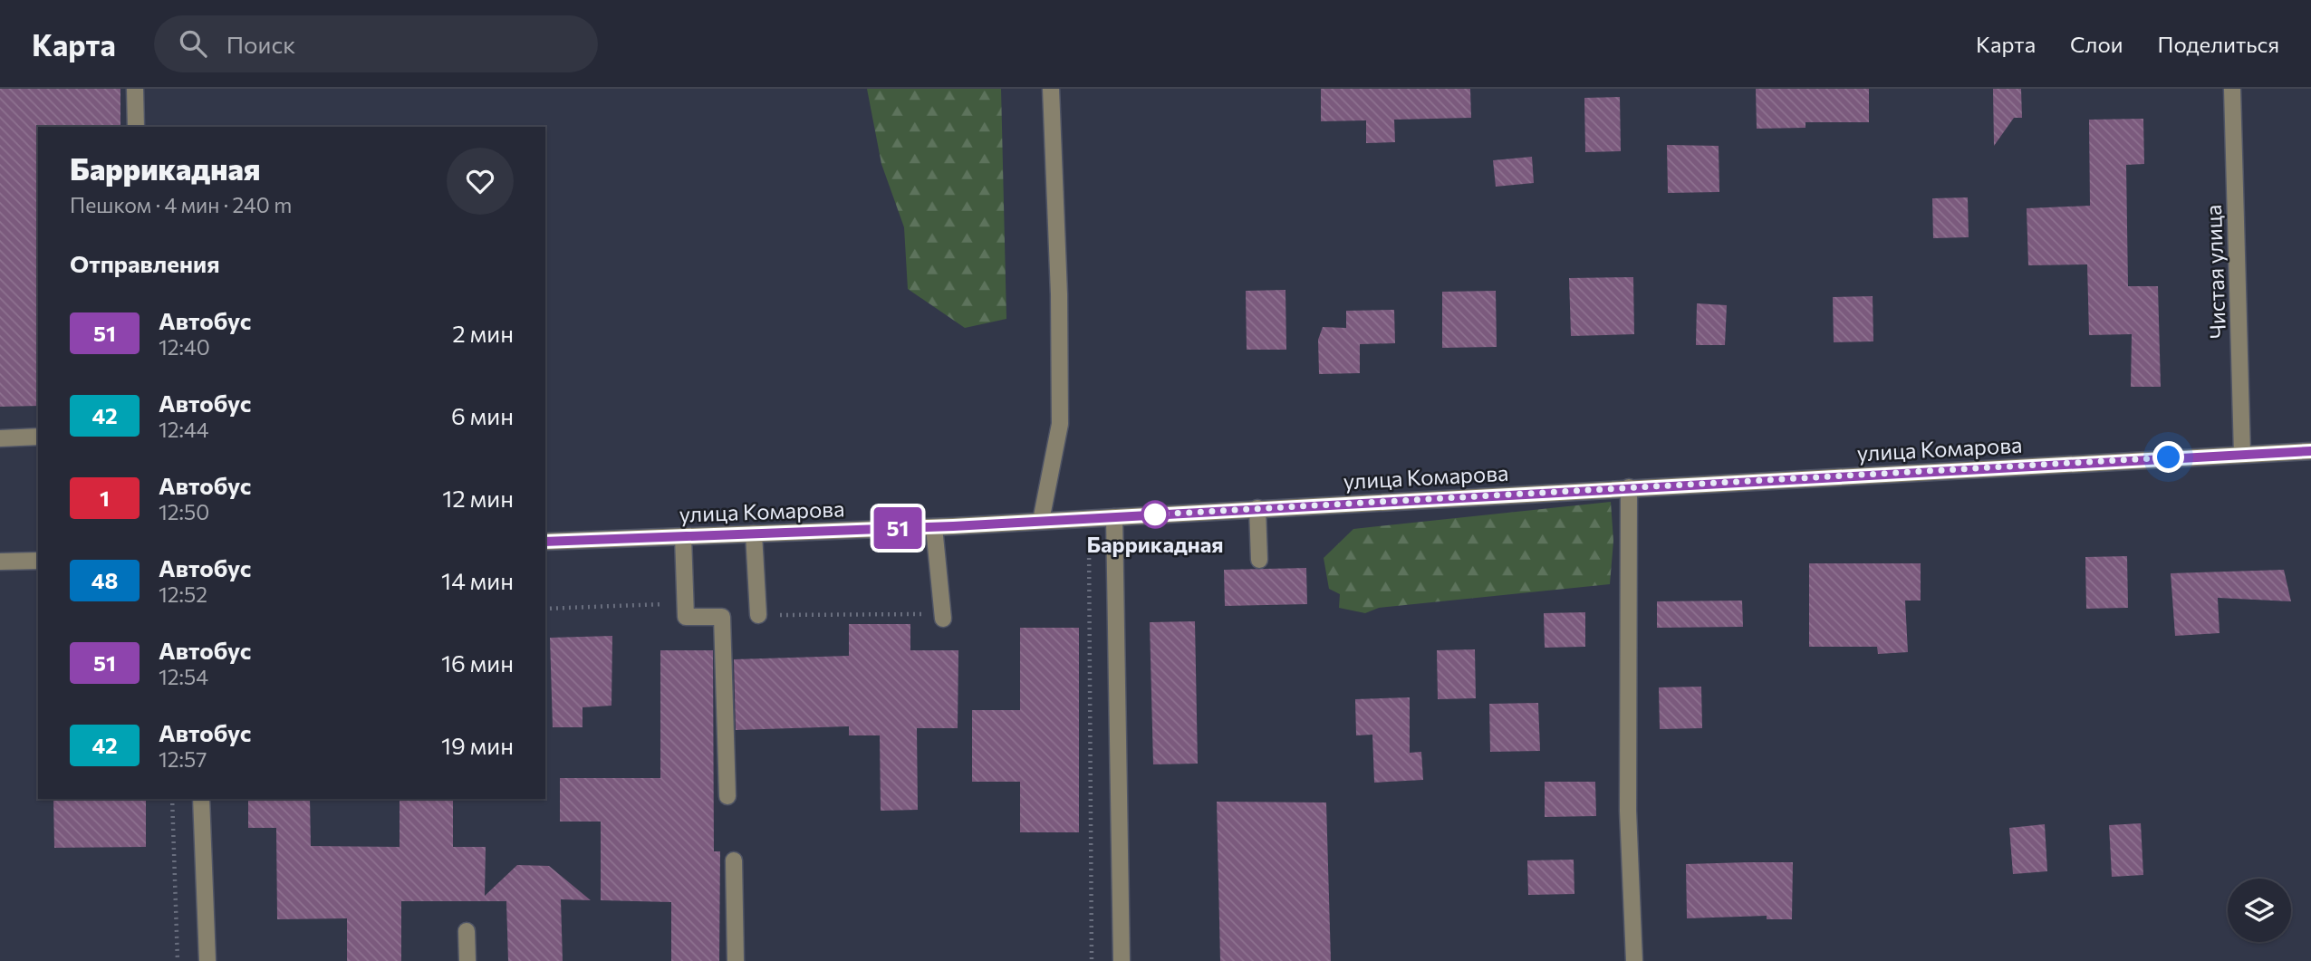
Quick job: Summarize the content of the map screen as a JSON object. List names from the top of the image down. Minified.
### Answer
{"streets":{"street":["Чистая улица","улица Комарова"]},"crossings":[["Чистая улица","улица Комарова"]],"places":["Баррикадная"],"lines":["bus line 51"],"page":{"header":"Карта","search":"Поиск","nav":["Карта","Слои","Поделиться"],"on_map":"51","heading":[["Баррикадная","Пешком · 4 мин · 240 m"],"Отправления"],"list":[{"mark":"51","name":"Автобус","note":"12:40","value":"2 мин"},{"mark":"42","name":"Автобус","note":"12:44","value":"6 мин"},{"mark":"1","name":"Автобус","note":"12:50","value":"12 мин"},{"mark":"48","name":"Автобус","note":"12:52","value":"14 мин"},{"mark":"51","name":"Автобус","note":"12:54","value":"16 мин"},{"mark":"42","name":"Автобус","note":"12:57","value":"19 мин"}]}}
